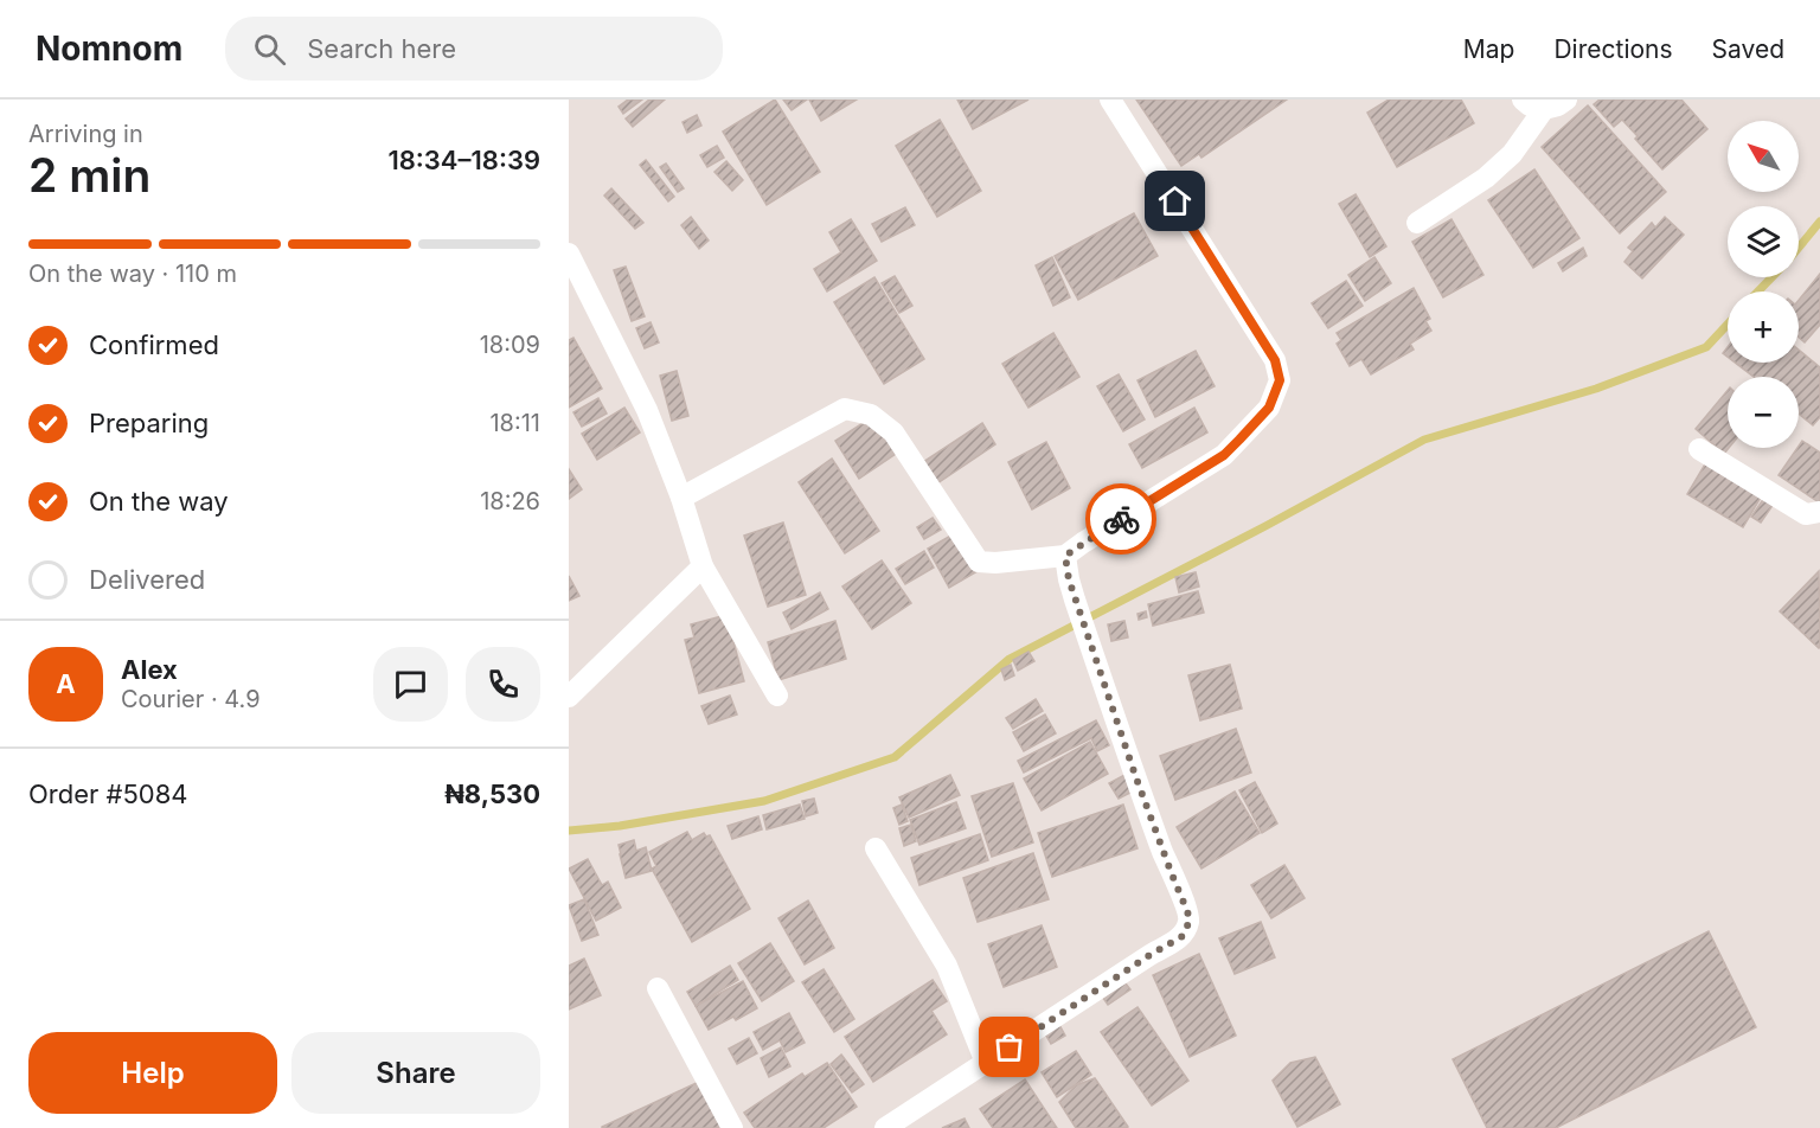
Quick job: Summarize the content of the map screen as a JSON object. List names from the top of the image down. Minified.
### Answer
{"north":"top left","page":{"header":"Nomnom","search":"Search here","nav":["Map","Directions","Saved"],"heading":["2 min","Arriving in","18:34–18:39"],"panel":["Alex","Courier · 4.9","Order #5084","₦8,530"],"map_buttons":["+","−"],"bar":"On the way · 110 m","list":[["Confirmed","18:09"],["Preparing","18:11"],["On the way","18:26"],"Delivered"],"round":"A","buttons":["Help","Share"]}}
